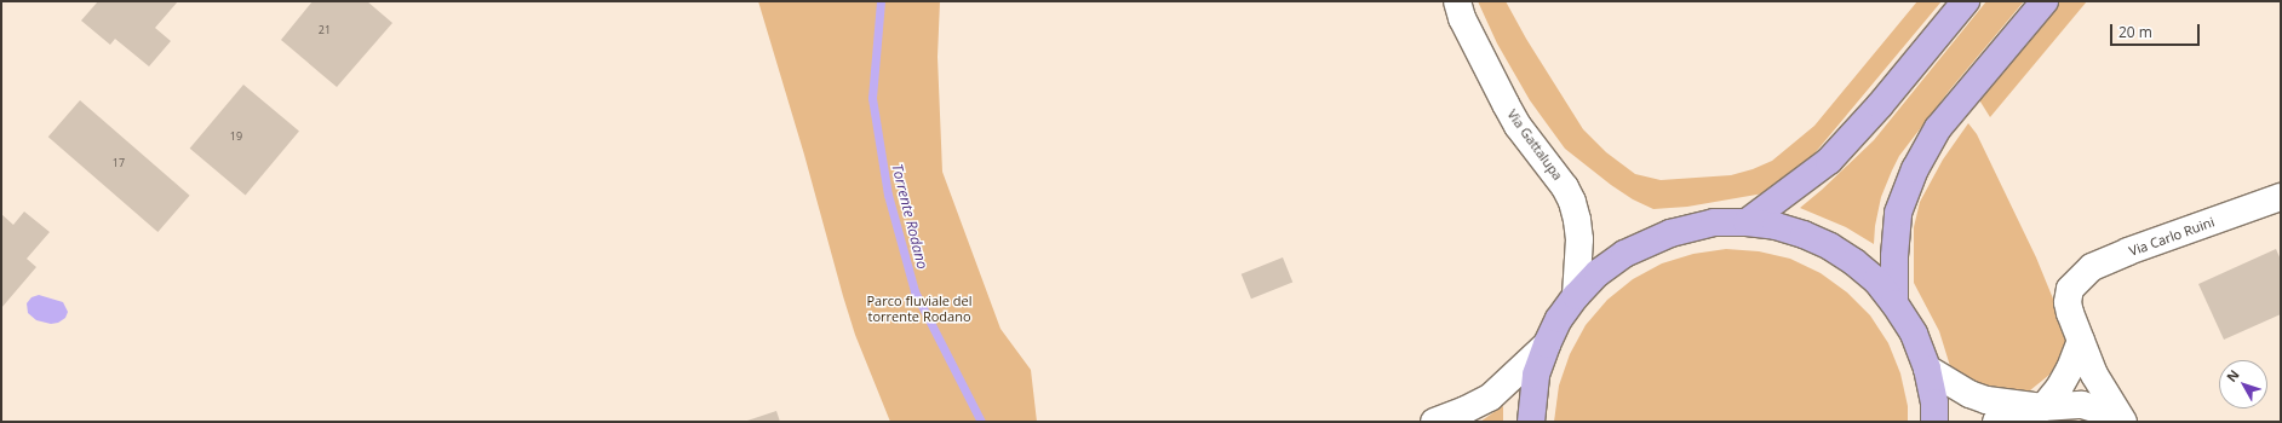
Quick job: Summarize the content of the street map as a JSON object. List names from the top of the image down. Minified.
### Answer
{"streets":{"street":["Via Gattalupa","Via Carlo Ruini"]},"water":["Torrente Rodano"],"parks":["Parco fluviale del torrente Rodano"],"house_numbers":["21","19","17"],"scale_bar":"20 m","north":"top left"}
